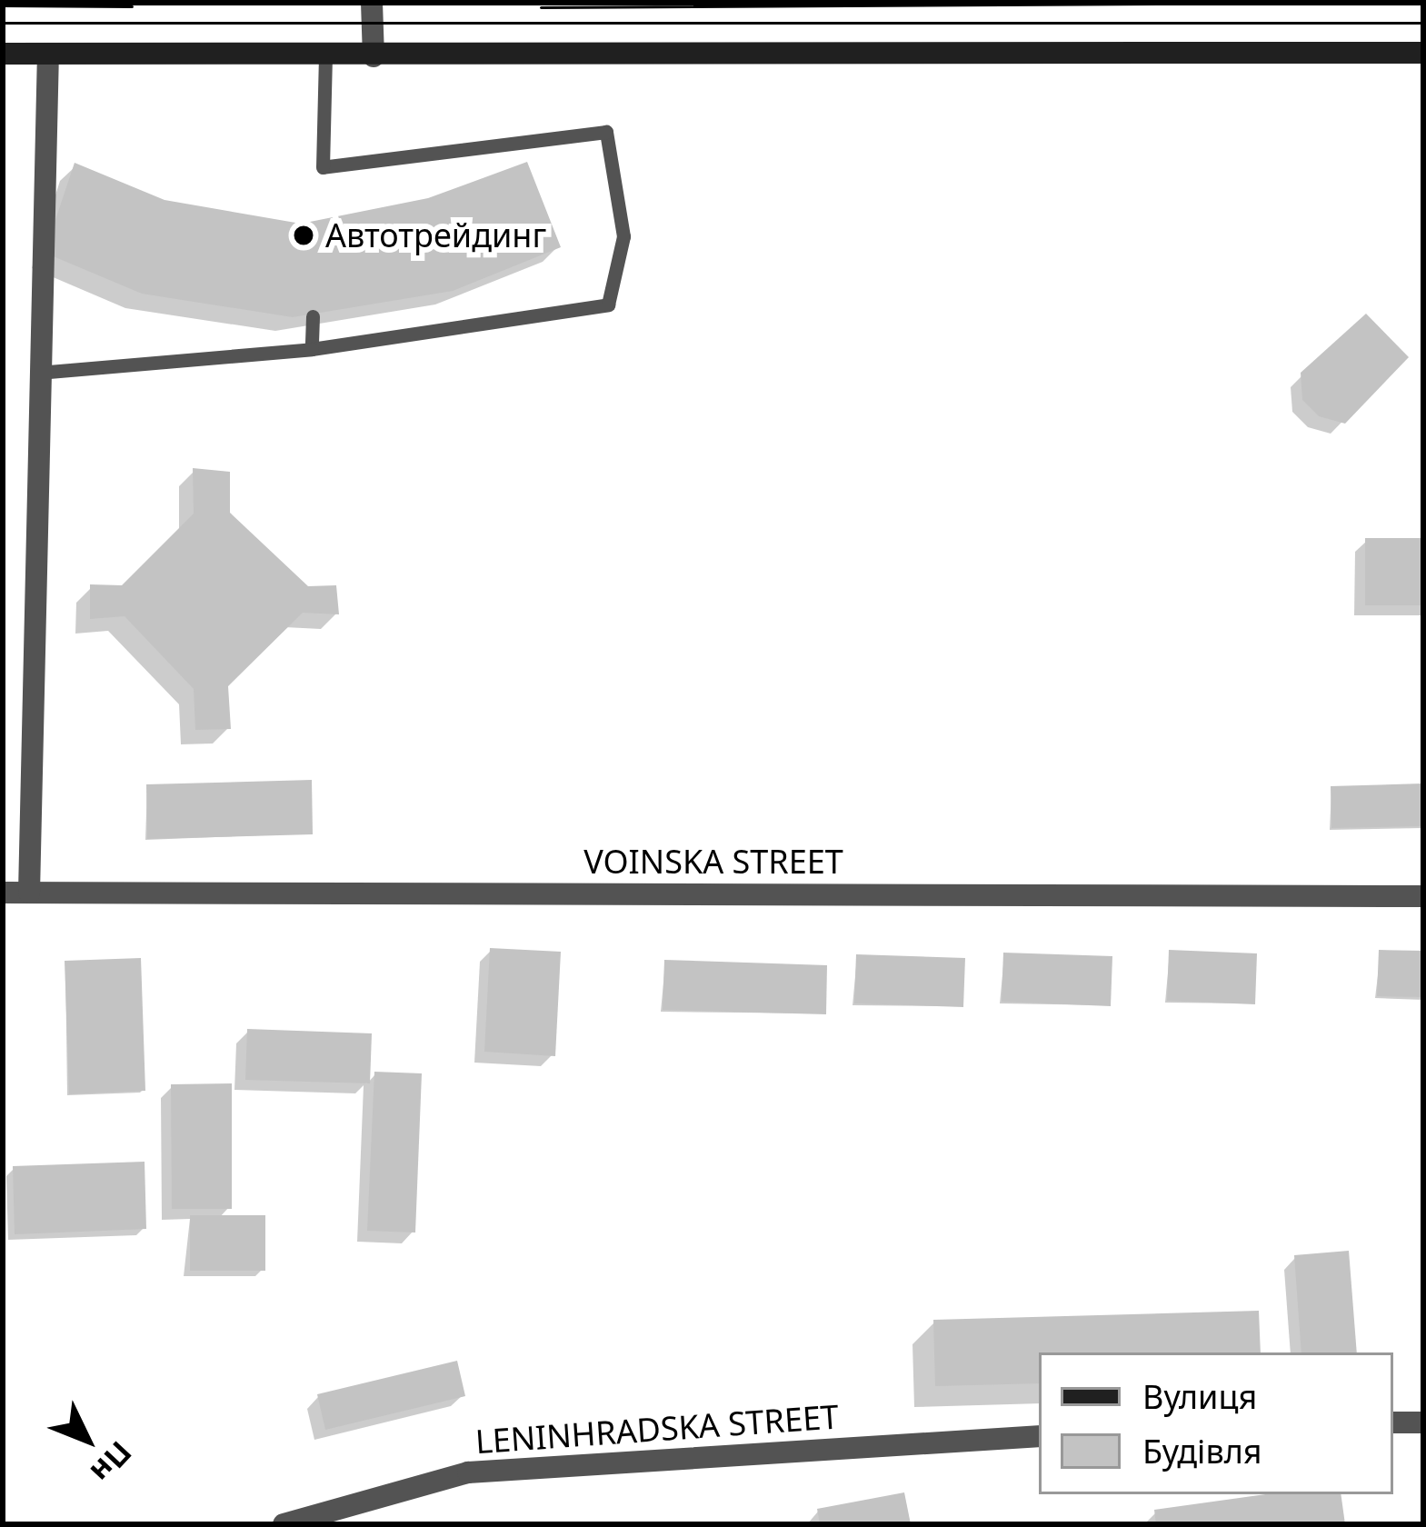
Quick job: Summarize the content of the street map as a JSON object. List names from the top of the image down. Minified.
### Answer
{"streets":{"street":["VOINSKA STREET","LENINHRADSKA STREET"]},"places":["Автотрейдинг"],"legend":["Вулиця","Будівля"],"north":"bottom right"}
